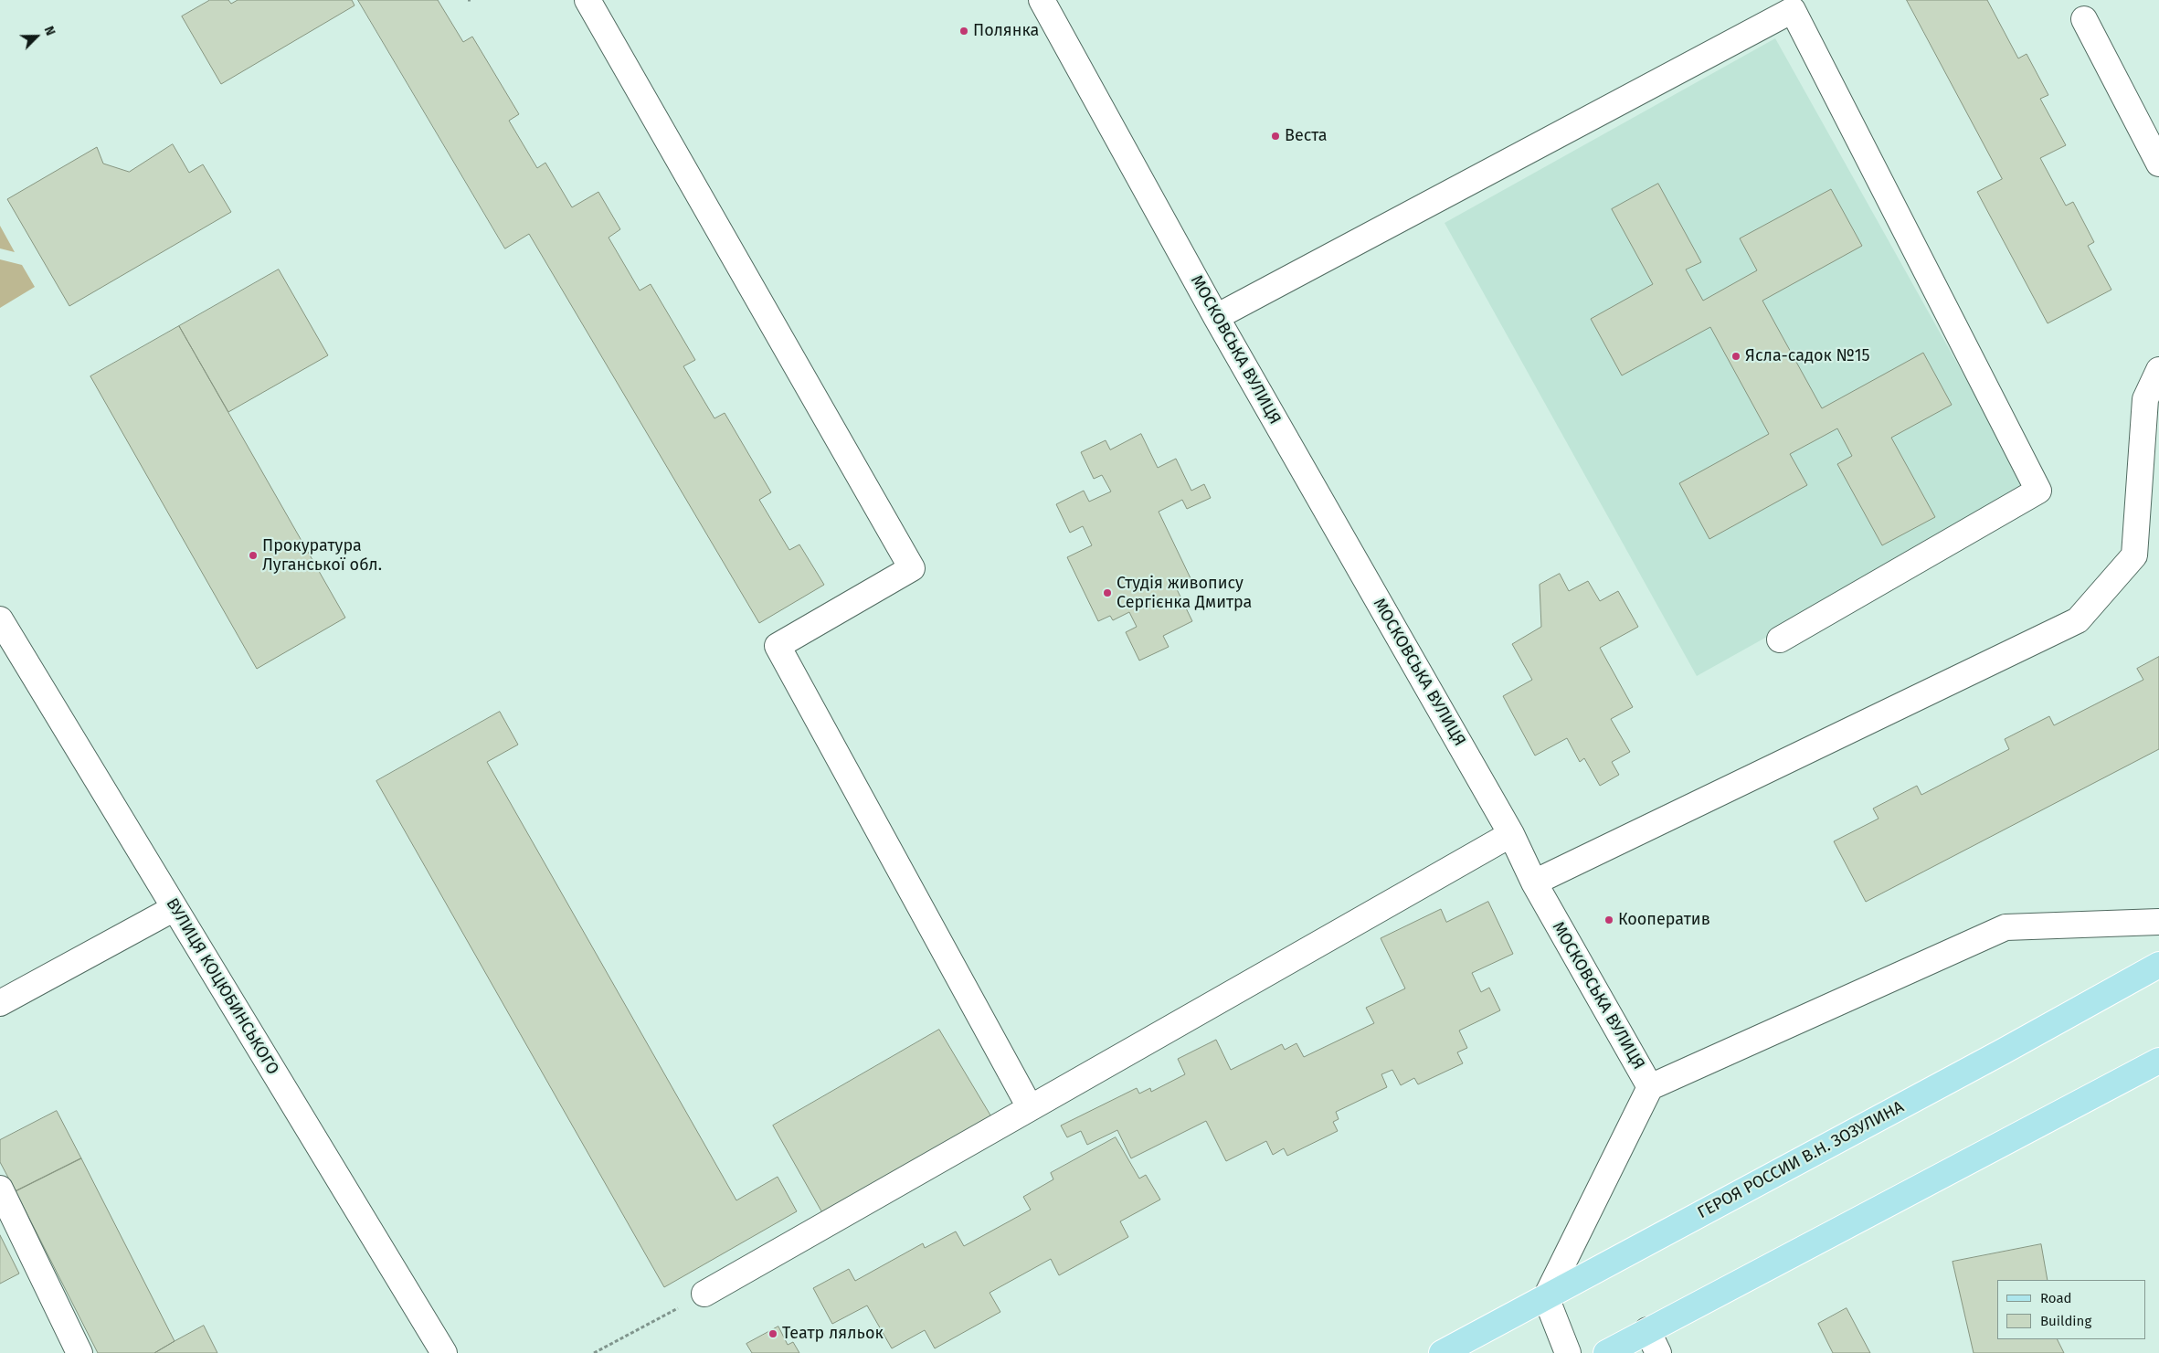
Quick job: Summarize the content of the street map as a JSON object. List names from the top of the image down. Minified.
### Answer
{"streets":{"main road":["ГЕРОЯ РОССИИ В.Н. ЗОЗУЛИНА"],"street":["МОСКОВСЬКА ВУЛИЦЯ","ВУЛИЦЯ КОЦЮБИНСЬКОГО"]},"crossings":[["МОСКОВСЬКА ВУЛИЦЯ","ГЕРОЯ РОССИИ В.Н. ЗОЗУЛИНА"]],"places":["Полянка","Веста","Ясла-садок №15","Прокуратура Луганської обл.","Студія живопису Сергієнка Дмитра","Кооператив","Театр ляльок"],"legend":["Road","Building"],"north":"top right"}
